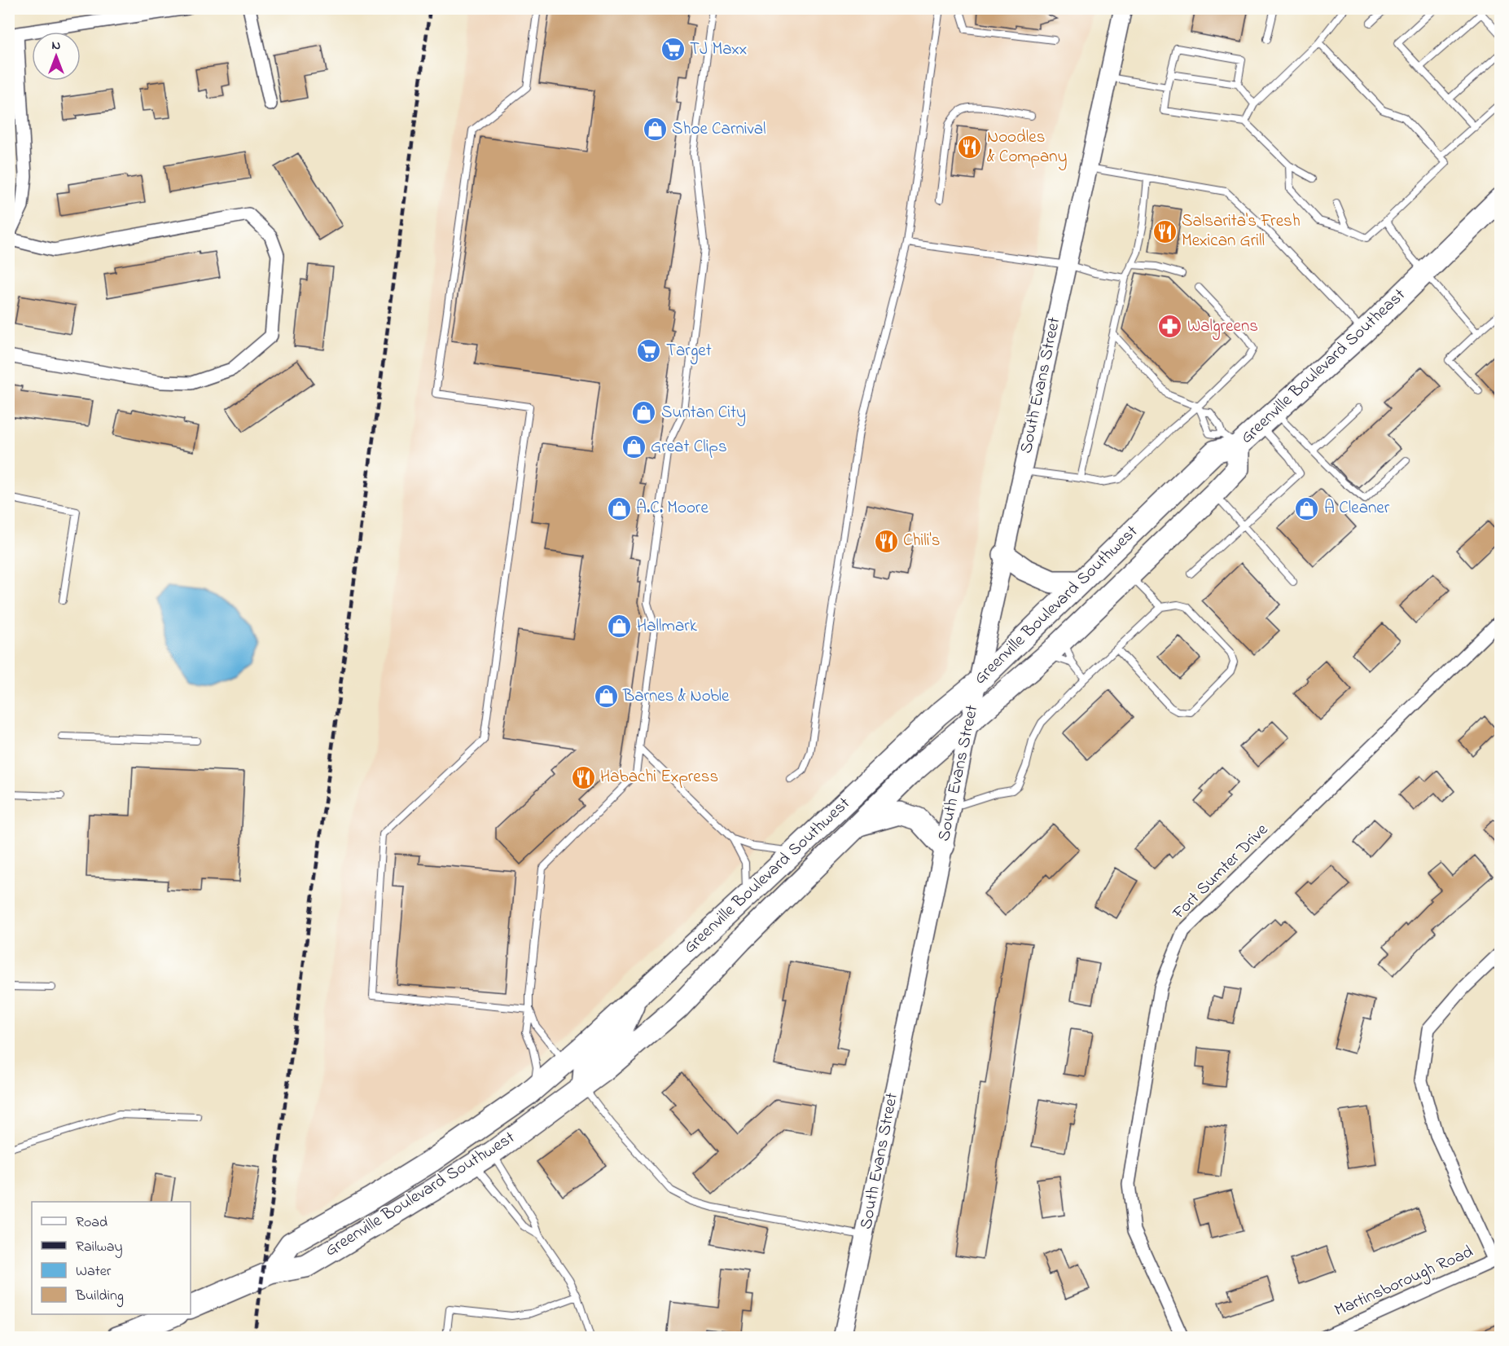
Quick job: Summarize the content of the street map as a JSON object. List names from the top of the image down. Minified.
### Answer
{"streets":{"highway":["Greenville Boulevard Southeast","Greenville Boulevard Southwest"],"main road":["South Evans Street"],"street":["Fort Sumter Drive","Martinsborough Road"]},"crossings":[["Greenville Boulevard Southeast","South Evans Street"],["Greenville Boulevard Southeast","Greenville Boulevard Southwest"],["South Evans Street","Greenville Boulevard Southwest"]],"places":{"supermarket":["TJ Maxx","Target"],"shop":["Shoe Carnival","Suntan City","Great Clips","A.C. Moore","A Cleaner","Hallmark","Barnes & Noble"],"restaurant":["Noodles & Company","Salsarita's Fresh Mexican Grill","Chili's","Habachi Express"],"pharmacy":["Walgreens"]},"legend":["Road","Railway","Water","Building"],"north":"top"}
